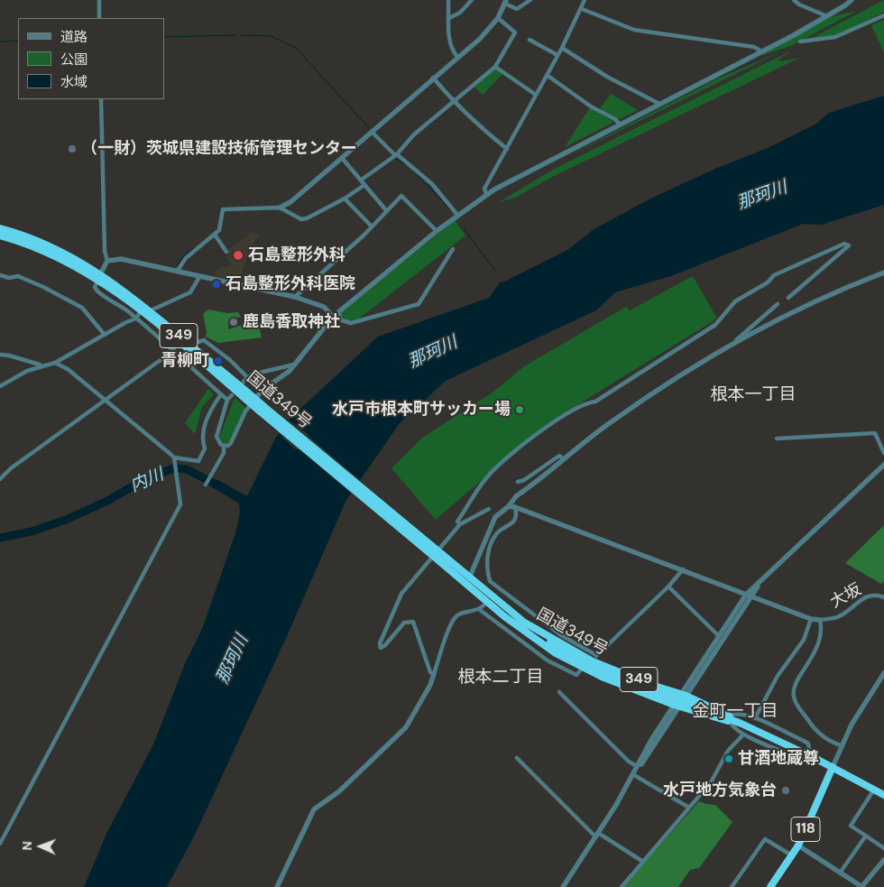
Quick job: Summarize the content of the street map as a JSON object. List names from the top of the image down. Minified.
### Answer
{"streets":{"highway":["349","国道349号","118"],"street":["大坂"]},"crossings":[["国道349号","118"]],"districts":["根本一丁目","根本二丁目","金町一丁目"],"water":["那珂川","内川"],"places":["（一財）茨城県建設技術管理センター","石島整形外科","石島整形外科医院","鹿島香取神社","青柳町","水戸市根本町サッカー場","甘酒地蔵尊","水戸地方気象台"],"legend":["道路","公園","水域"],"north":"left"}
